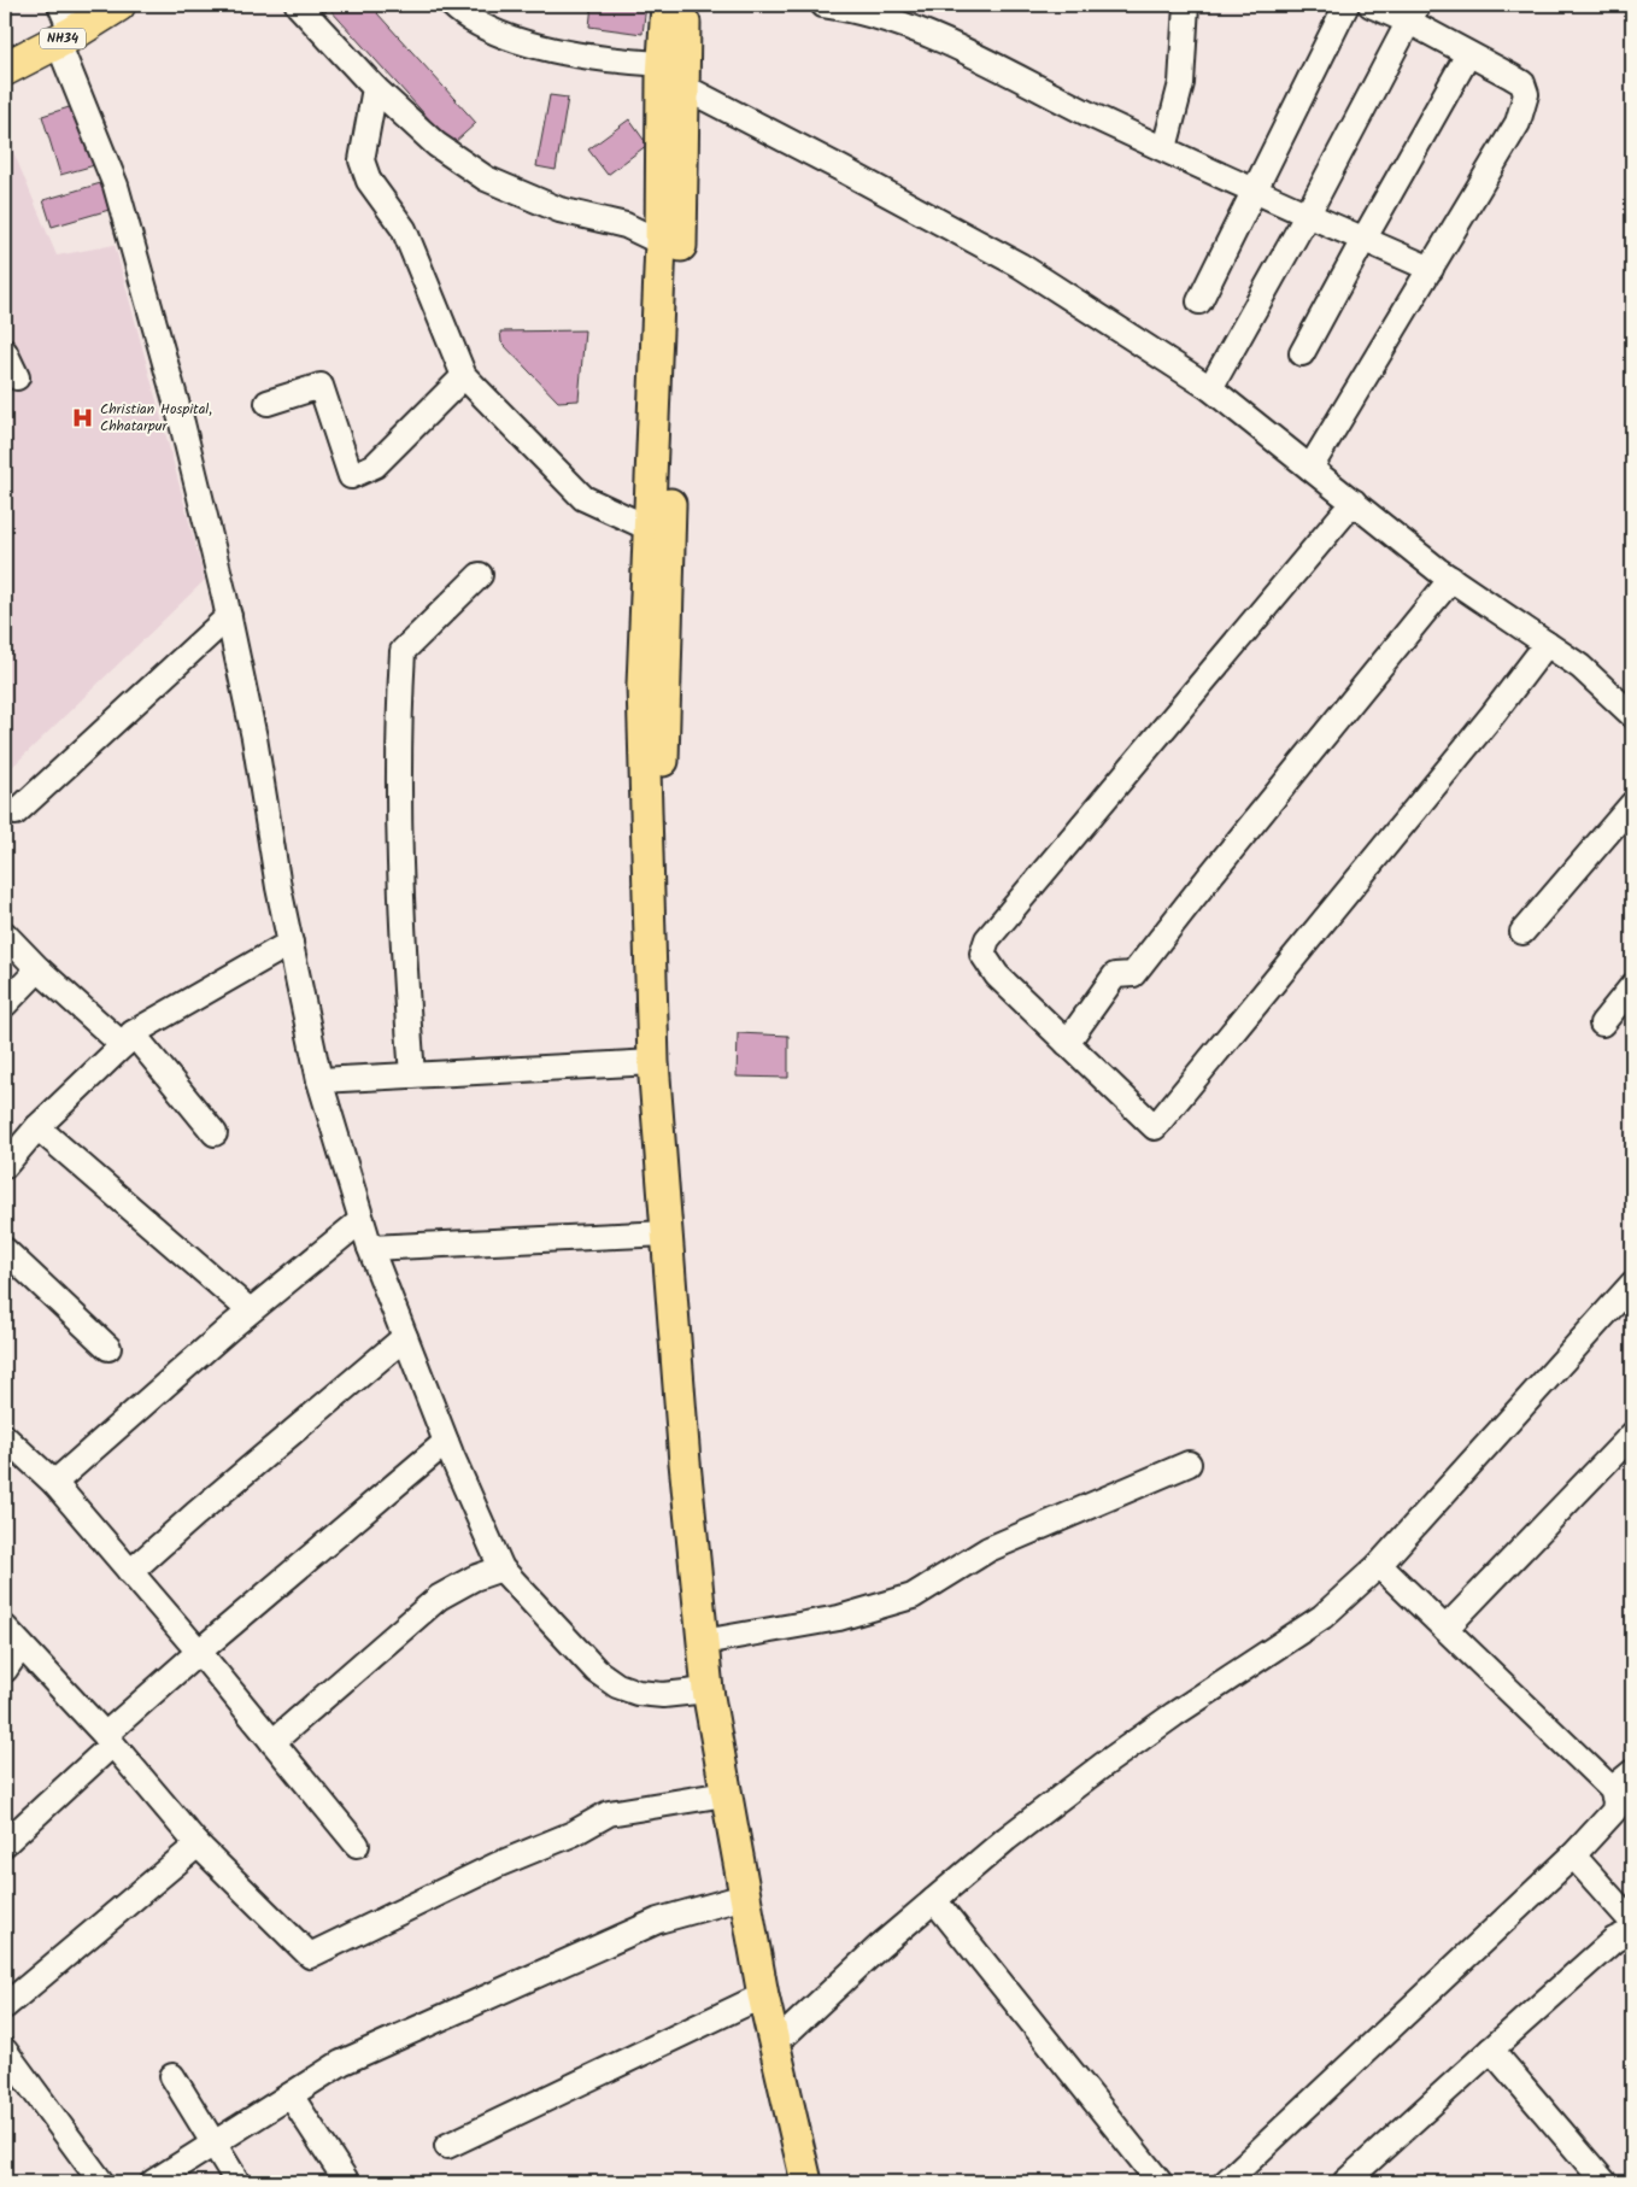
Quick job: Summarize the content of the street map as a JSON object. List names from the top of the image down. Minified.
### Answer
{"streets":{"highway":["NH34"]},"places":{"hospital":["Christian Hospital, Chhatarpur"]}}
